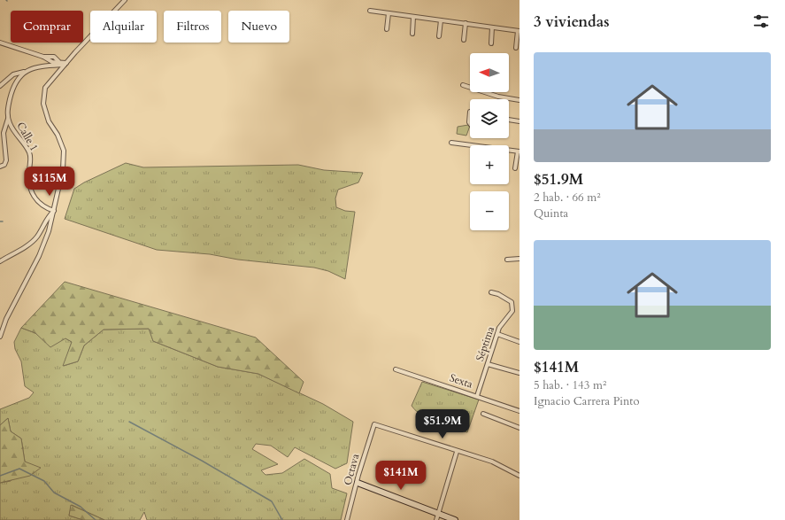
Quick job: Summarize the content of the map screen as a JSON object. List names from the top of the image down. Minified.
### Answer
{"streets":{"street":["Calle 1","Séptima","Sexta","Octava"]},"crossings":[["Séptima","Sexta"]],"north":"left","page":{"heading":"3 viviendas","chip":["Comprar","Alquilar","Filtros","Nuevo"],"list":[{"name":"$51.9M","note":"2 hab. · 66 m² · Quinta"},{"name":"$141M","note":"5 hab. · 143 m² · Ignacio Carrera Pinto"}],"map_buttons":["+","−"],"price":["$115M","$51.9M","$141M"]}}
